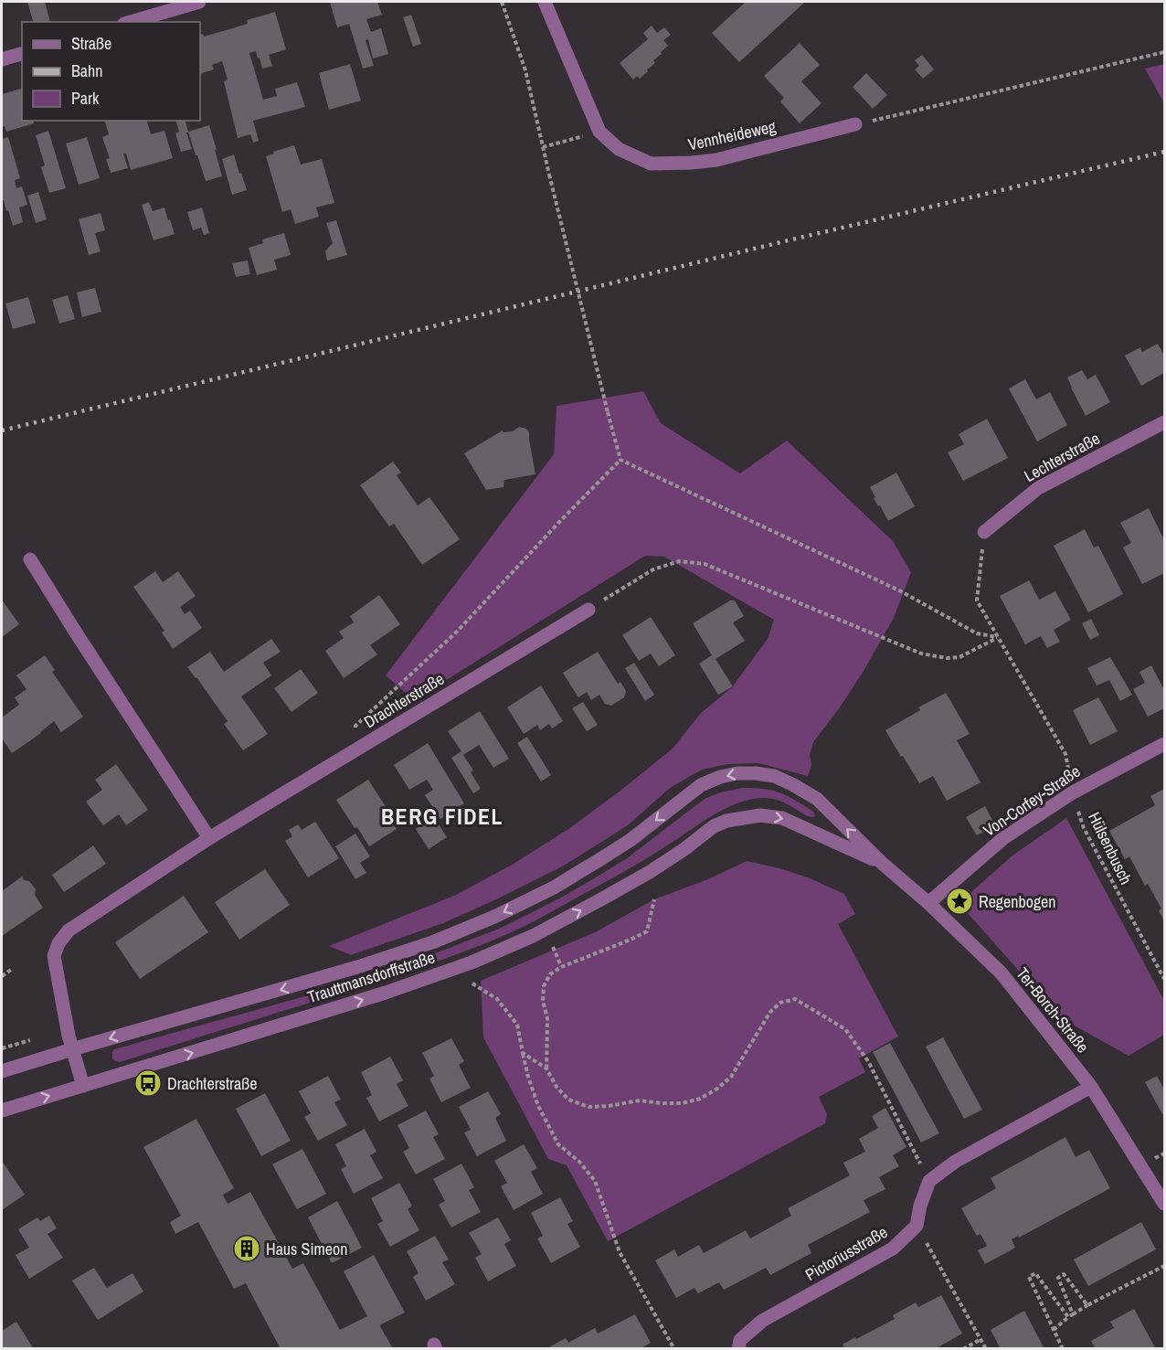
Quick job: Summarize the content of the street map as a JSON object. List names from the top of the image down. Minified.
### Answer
{"streets":{"street":["Vennheideweg","Lechterstraße","Drachterstraße","Von-Corfey-Straße","Trauttmansdorffstraße","Ter-Borch-Straße","Pictoriusstraße"],"path":["Hülsenbusch"]},"crossings":[["Lechterstraße","Hülsenbusch"],["Drachterstraße","Trauttmansdorffstraße"],["Von-Corfey-Straße","Hülsenbusch"],["Von-Corfey-Straße","Ter-Borch-Straße"],["Trauttmansdorffstraße","Ter-Borch-Straße"]],"districts":["BERG FIDEL"],"places":{"place":["Regenbogen"],"bus stop":["Drachterstraße"],"building":["Haus Simeon"]},"legend":["Straße","Bahn","Park"]}
